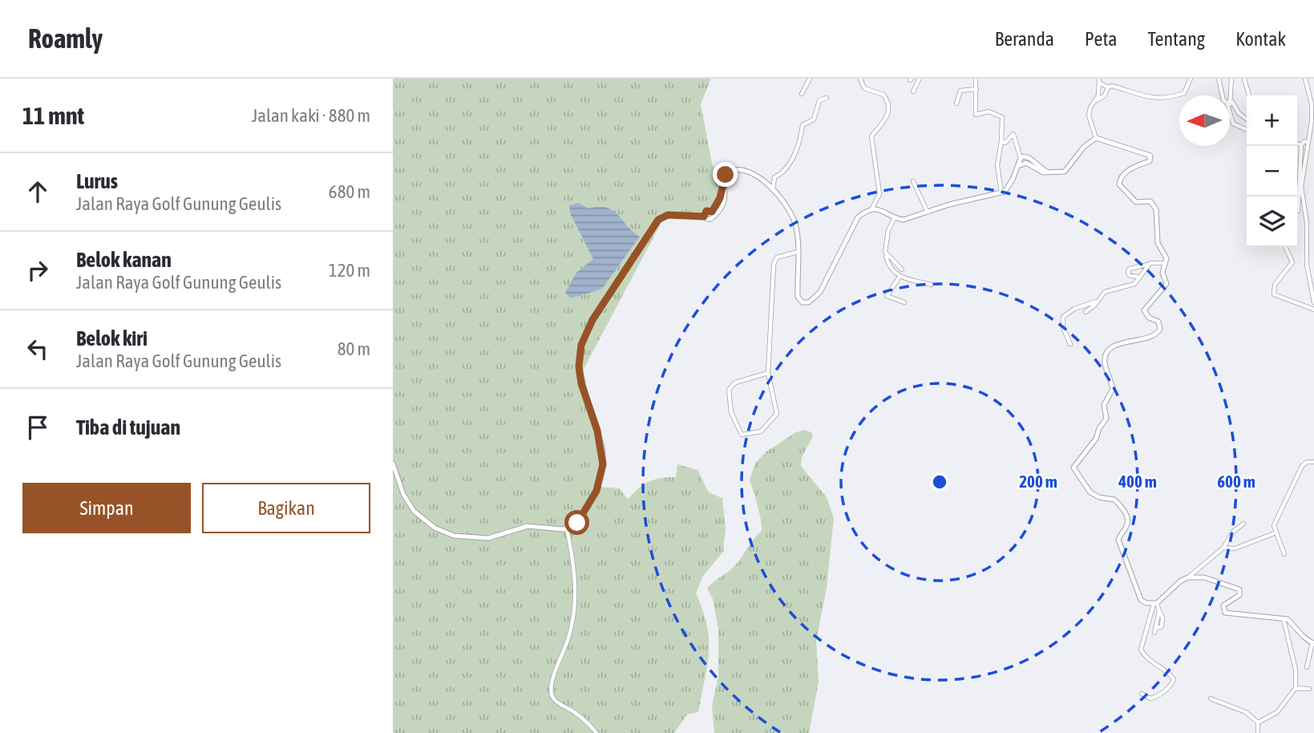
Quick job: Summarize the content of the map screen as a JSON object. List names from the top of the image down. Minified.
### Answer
{"north":"left","page":{"header":"Roamly","nav":["Beranda","Peta","Tentang","Kontak"],"heading":["11 mnt","Jalan kaki · 880 m"],"map_buttons":["+","−"],"list":[["Lurus","Jalan Raya Golf Gunung Geulis","680 m"],["Belok kanan","Jalan Raya Golf Gunung Geulis","120 m"],["Belok kiri","Jalan Raya Golf Gunung Geulis","80 m"],"Tiba di tujuan"],"buttons":["Simpan","Bagikan"]},"rings":["200 m","400 m","600 m"]}
